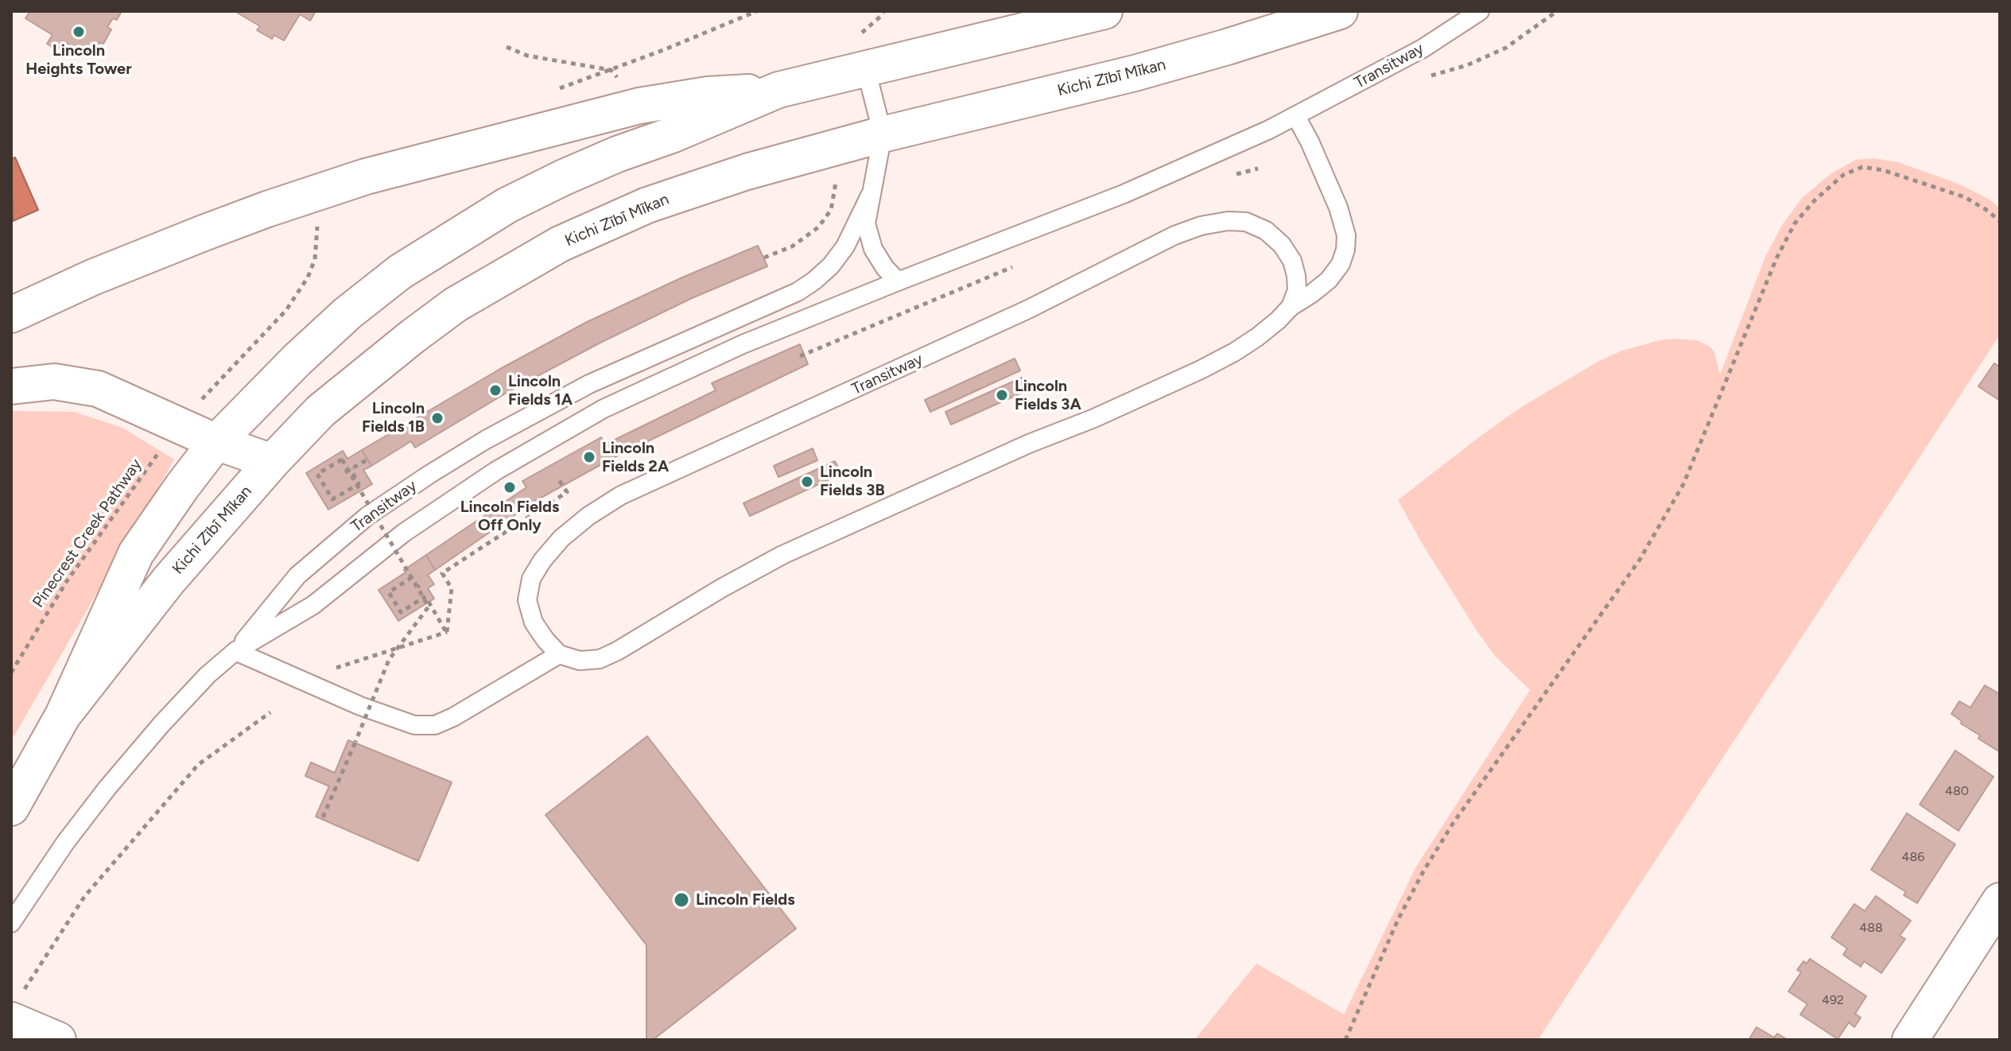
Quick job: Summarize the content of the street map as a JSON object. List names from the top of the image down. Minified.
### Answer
{"streets":{"main road":["Kichi Zībī Mīkan"],"lane":["Transitway"],"path":["Pinecrest Creek Pathway"]},"crossings":[["Transitway","Kichi Zībī Mīkan"]],"places":["Lincoln Heights Tower","Lincoln Fields 1A","Lincoln Fields 3A","Lincoln Fields 1B","Lincoln Fields 2A","Lincoln Fields 3B","Lincoln Fields Off Only","Lincoln Fields"],"house_numbers":["480","486","488","492"]}
